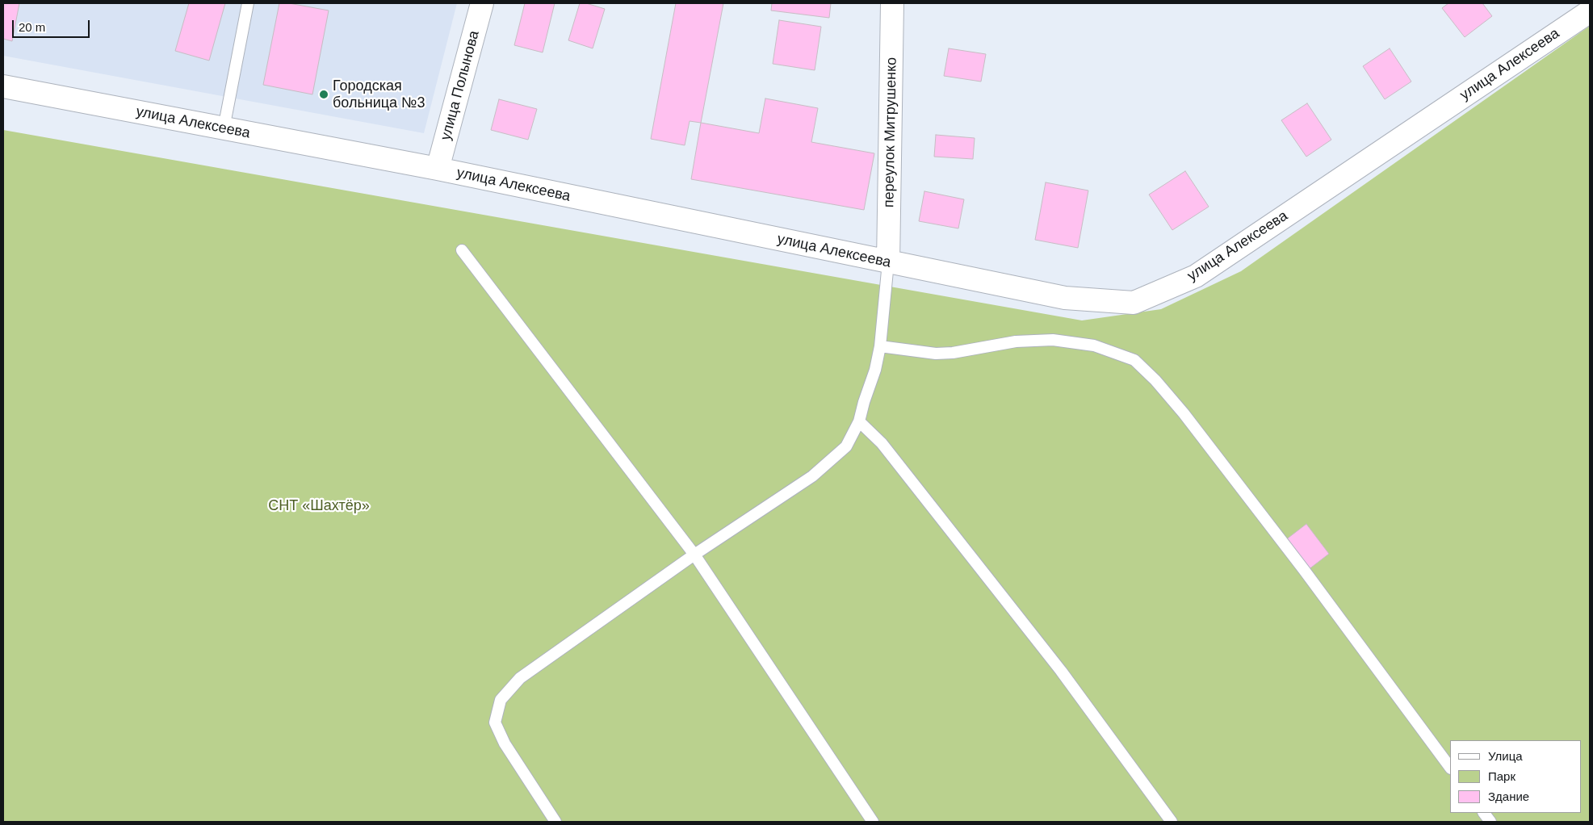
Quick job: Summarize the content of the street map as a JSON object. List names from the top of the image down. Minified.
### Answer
{"streets":{"street":["улица Алексеева","улица Полынова","переулок Митрушенко"]},"crossings":[["улица Алексеева","улица Полынова"],["улица Алексеева","переулок Митрушенко"]],"parks":["СНТ «Шахтёр»"],"places":["Городская больница №3"],"legend":["Улица","Парк","Здание"],"scale_bar":"20 m"}
